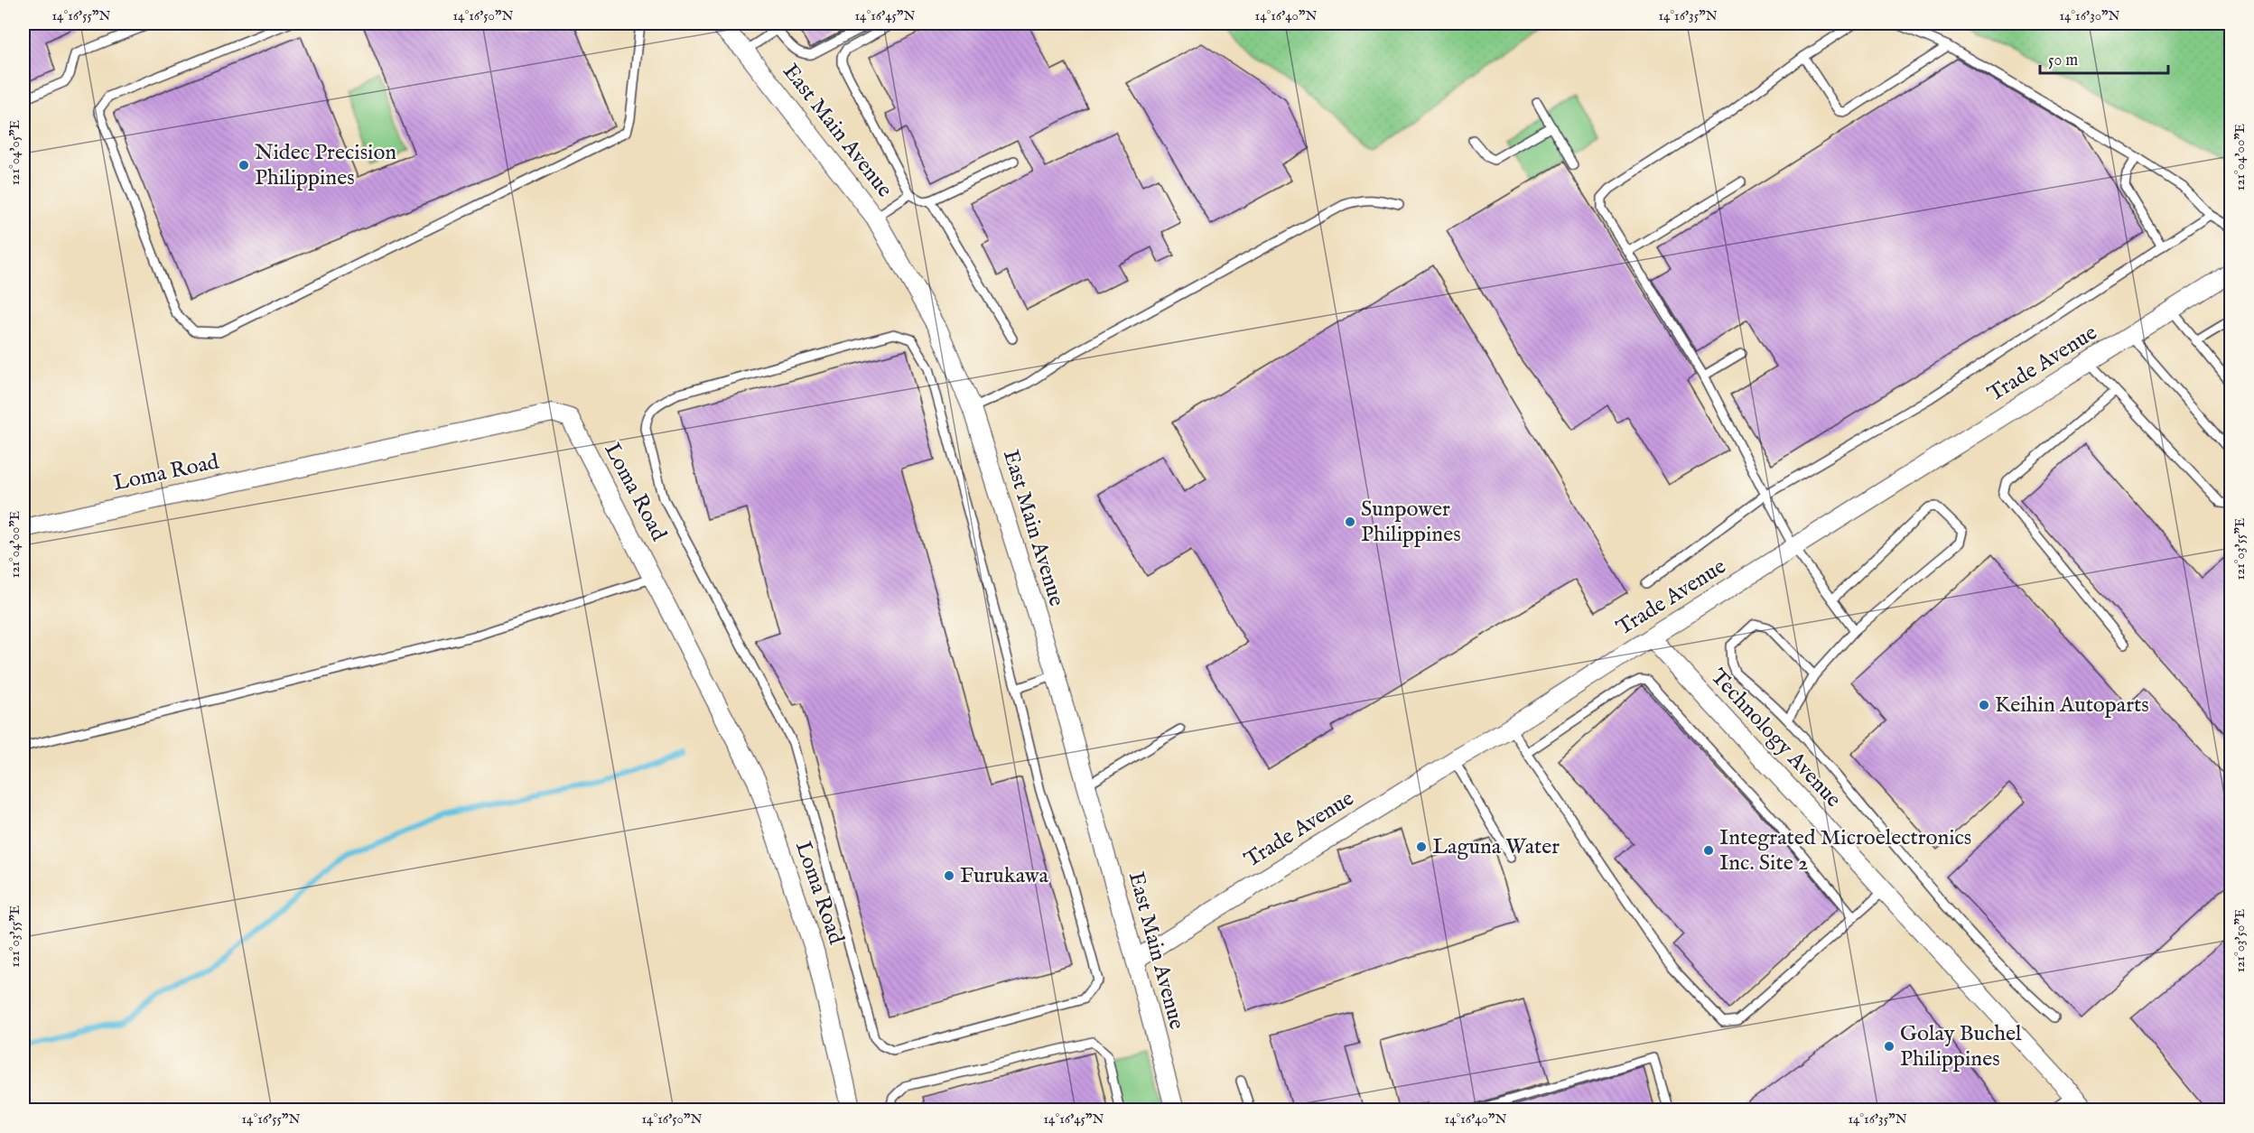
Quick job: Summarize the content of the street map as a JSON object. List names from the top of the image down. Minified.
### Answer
{"streets":{"street":["East Main Avenue","Trade Avenue","Loma Road","Technology Avenue"]},"crossings":[["East Main Avenue","Trade Avenue"],["Trade Avenue","Technology Avenue"]],"places":["Nidec Precision Philippines","Sunpower Philippines","Keihin Autoparts","Laguna Water","Integrated Microelectronics Inc. Site 2","Furukawa","Golay Buchel Philippines"],"scale_bar":"50 m","coordinates":["14°16'55\"N","14°16'50\"N","14°16'45\"N","14°16'40\"N","14°16'35\"N","14°16'30\"N","121°04'05\"E","121°04'00\"E","121°03'55\"E","121°03'50\"E"]}
